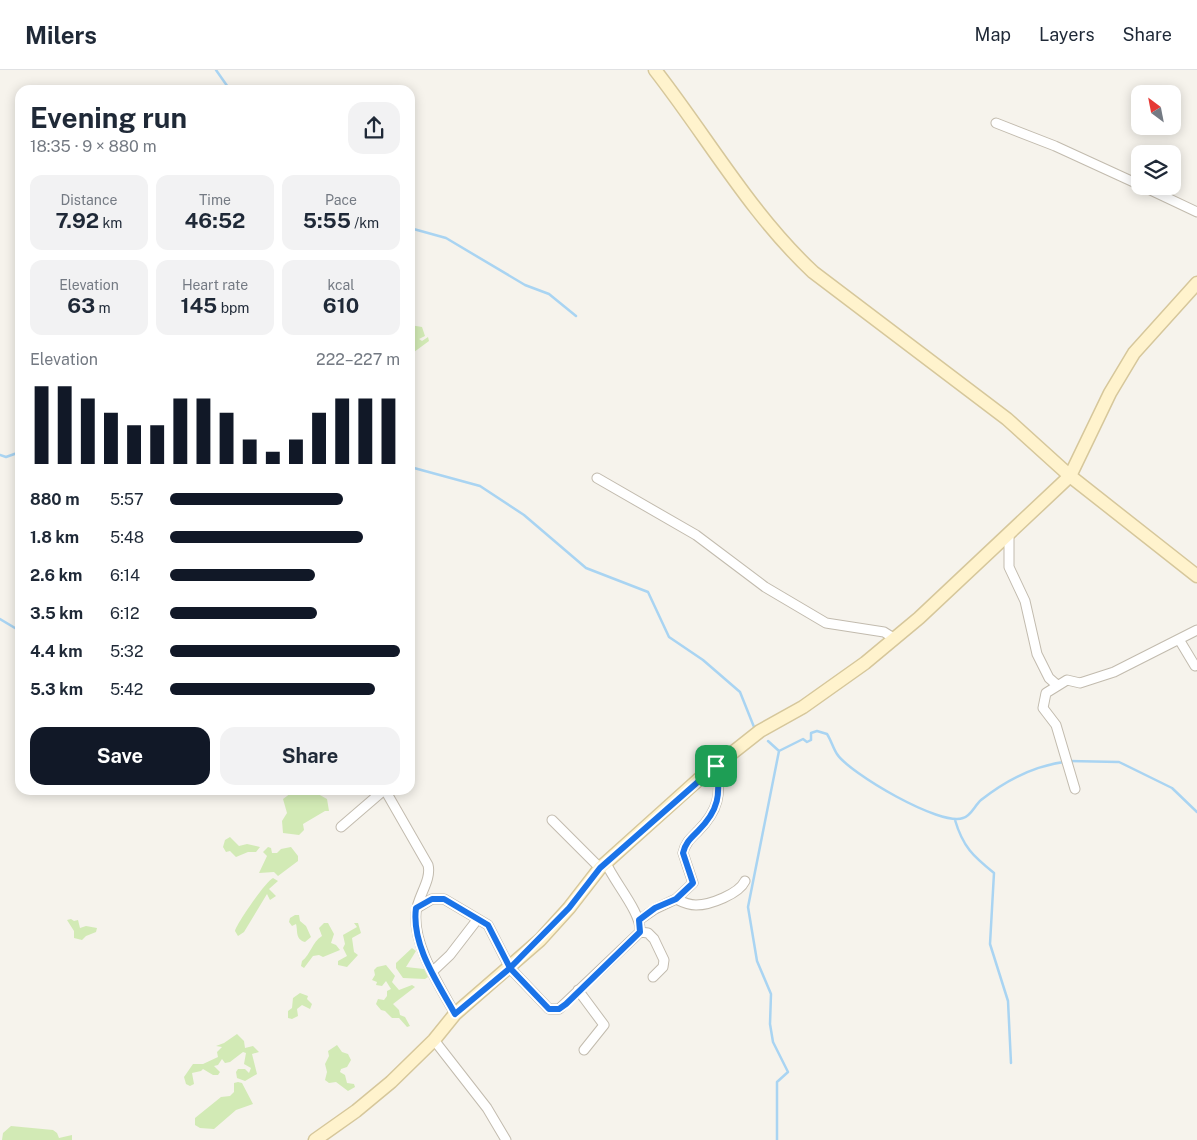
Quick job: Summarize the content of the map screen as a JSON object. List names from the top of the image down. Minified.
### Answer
{"north":"top left","page":{"header":"Milers","nav":["Map","Layers","Share"],"heading":["Evening run","18:35 · 9 × 880 m"],"stats":[["Distance","7.92 km"],["Time","46:52"],["Pace","5:55 /km"],["Elevation","63 m"],["Heart rate","145 bpm"],["kcal","610"]],"chart":["Elevation","222–227 m"],"list":[{"name":"880 m","note":"5:57"},{"name":"1.8 km","note":"5:48"},{"name":"2.6 km","note":"6:14"},{"name":"3.5 km","note":"6:12"},{"name":"4.4 km","note":"5:32"},{"name":"5.3 km","note":"5:42"}],"buttons":["Save","Share"]}}
